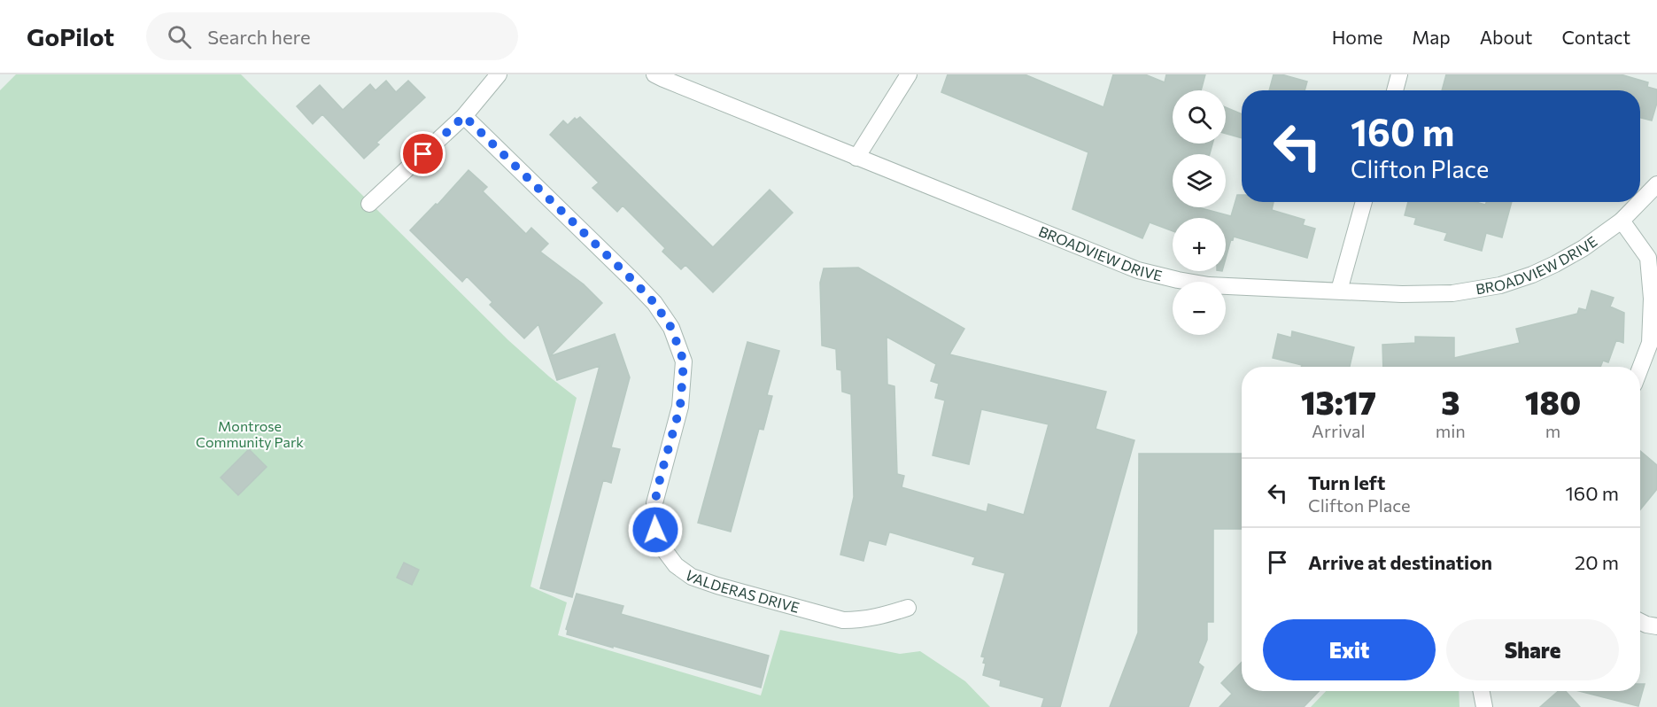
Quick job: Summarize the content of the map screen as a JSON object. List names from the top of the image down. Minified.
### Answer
{"streets":{"street":["BROADVIEW DRIVE","VALDERAS DRIVE"]},"parks":["Montrose Community Park"],"page":{"header":"GoPilot","search":"Search here","nav":["Home","Map","About","Contact"],"map_buttons":["+","−"],"turn":["160 m","Clifton Place"],"eta":["13:17","Arrival","3","min","180","m"],"list":[{"name":"Turn left","note":"Clifton Place","value":"160 m"},{"name":"Arrive at destination","value":"20 m"}],"buttons":["Exit","Share"]}}
